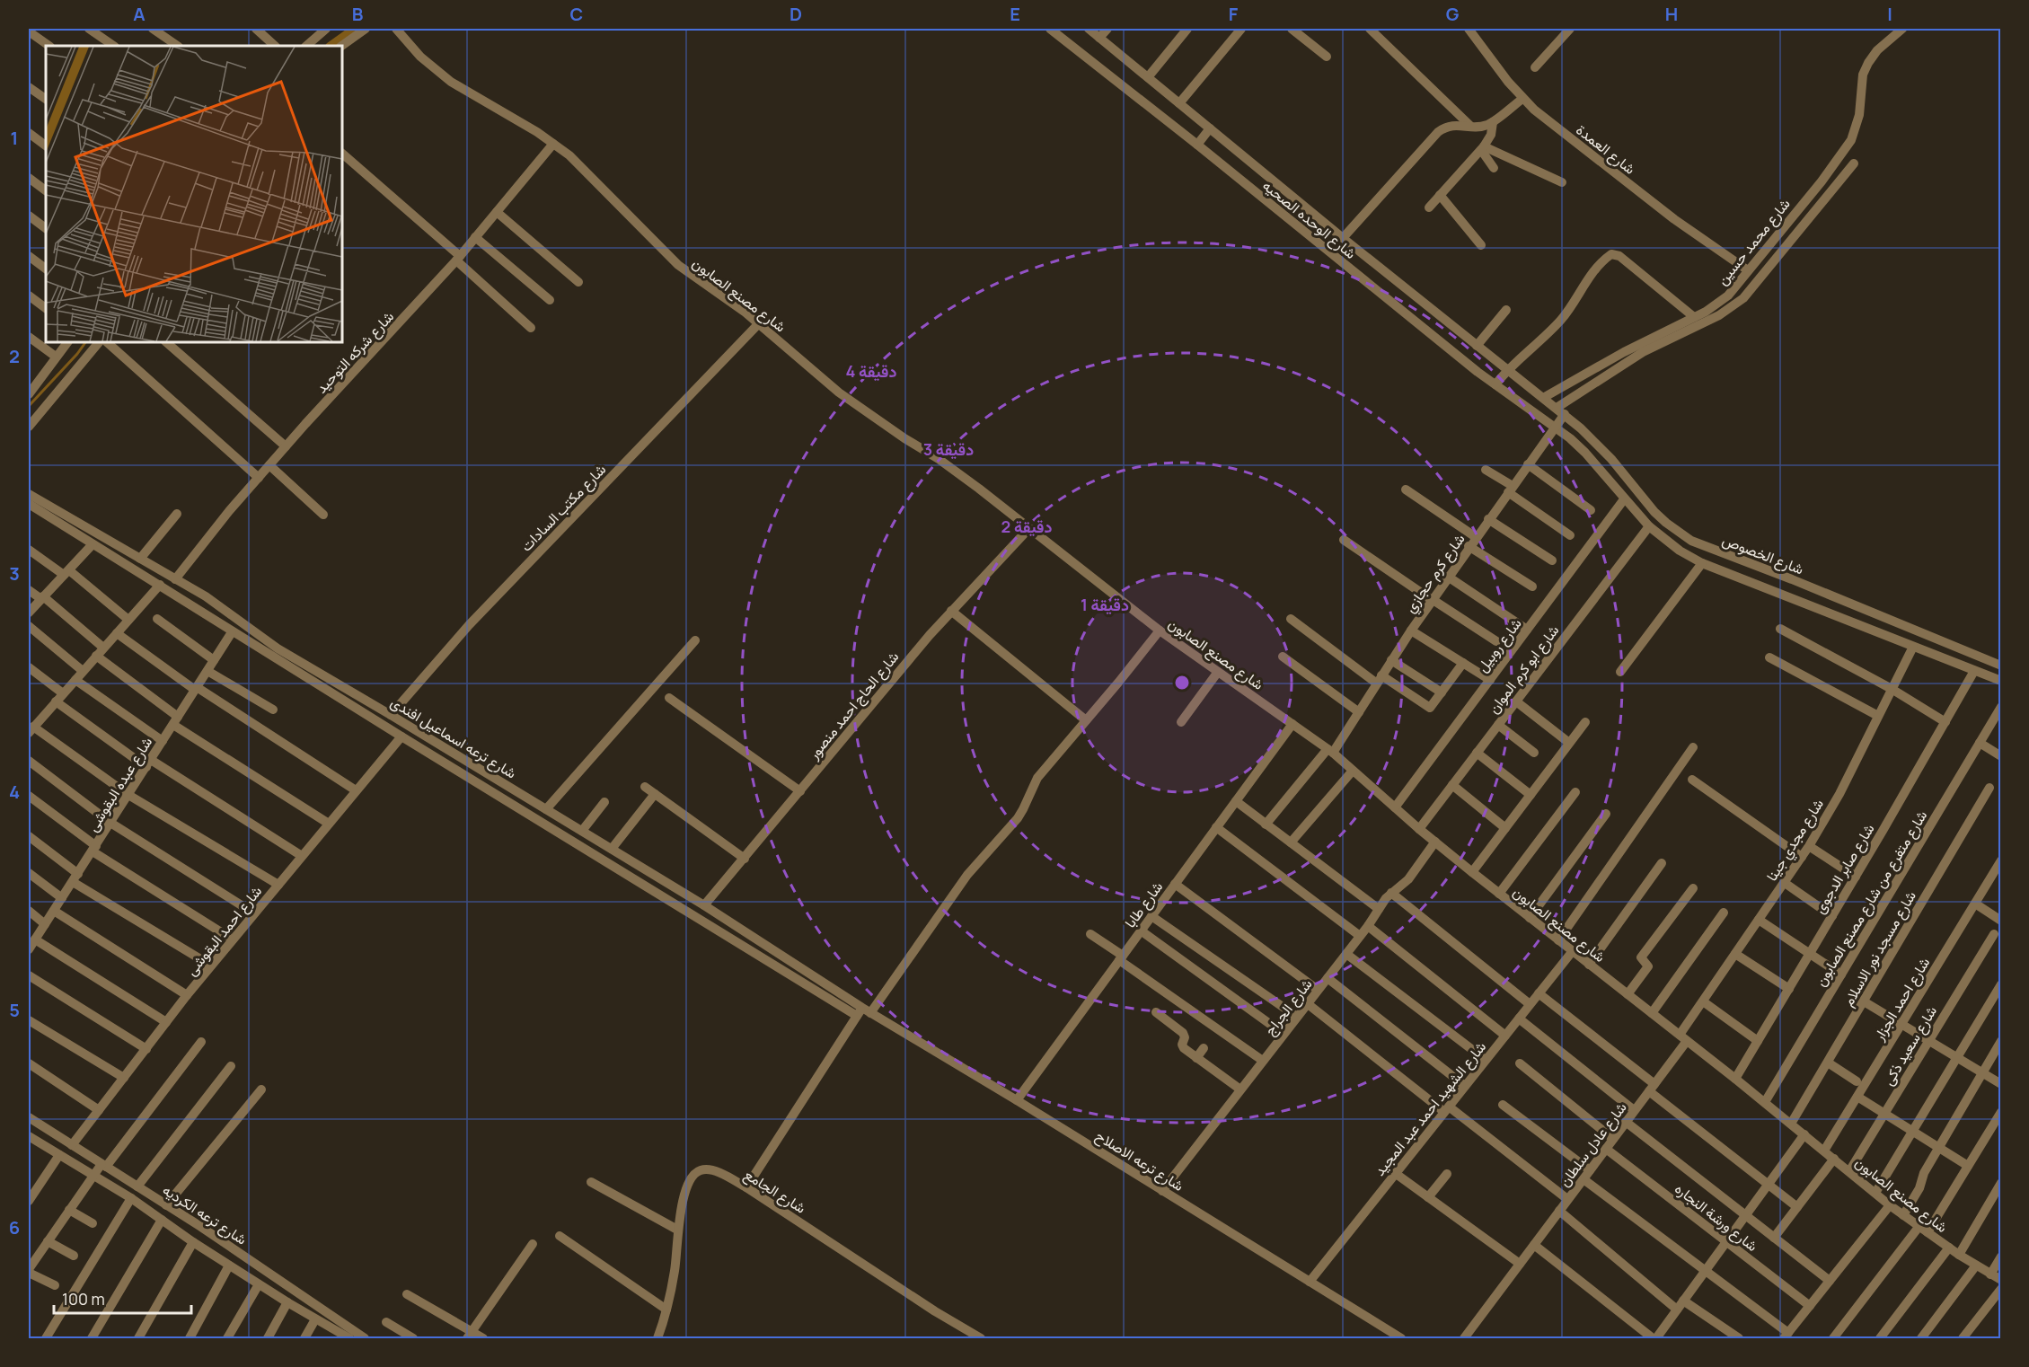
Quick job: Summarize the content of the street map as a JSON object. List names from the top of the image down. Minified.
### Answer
{"streets":{"street":["شارع العمدة","شارع الوحده الصحيه","شارع محمد حسين","شارع مصنع الصابون","شارع شركه التوحيد","شارع مكتب السادات","شارع الخصوص","شارع كرم حجازي","شارع روبيل","شارع ابو كرم الموان","شارع الحاج احمد منصور","شارع ترعه اسماعيل افندى","شارع عبده البقوشى","شارع مجدي جينا","شارع صابر الدجوى","شارع متفرع من شارع مصنع الصابون","شارع طابا","شارع احمد البقوشى","شارع مسجد نور الاسلام","شارع احمد الجزار","شارع الجراج","شارع سعيد ذكى","شارع الشهيد احمد عبد المجيد","شارع عادل سلطان","شارع ترعه الاصلاح","شارع الجامع","شارع ترعه الكرديه","شارع ورشة النجاره"]},"crossings":[["شارع العمدة","شارع محمد حسين"],["شارع الوحده الصحيه","شارع محمد حسين"],["شارع الوحده الصحيه","شارع الخصوص"],["شارع الوحده الصحيه","شارع كرم حجازي"],["شارع محمد حسين","شارع الخصوص"],["شارع محمد حسين","شارع كرم حجازي"],["شارع مصنع الصابون","شارع شركه التوحيد"],["شارع مصنع الصابون","شارع مكتب السادات"],["شارع مصنع الصابون","شارع كرم حجازي"],["شارع مصنع الصابون","شارع روبيل"],["شارع مصنع الصابون","شارع ابو كرم الموان"],["شارع مصنع الصابون","شارع الحاج احمد منصور"],["شارع مصنع الصابون","شارع مجدي جينا"],["شارع مصنع الصابون","شارع صابر الدجوى"],["شارع مصنع الصابون","شارع متفرع من شارع مصنع الصابون"],["شارع مصنع الصابون","شارع طابا"],["شارع مصنع الصابون","شارع مسجد نور الاسلام"],["شارع مصنع الصابون","شارع احمد الجزار"],["شارع مصنع الصابون","شارع الجراج"],["شارع مصنع الصابون","شارع سعيد ذكى"],["شارع مصنع الصابون","شارع الشهيد احمد عبد المجيد"],["شارع مصنع الصابون","شارع عادل سلطان"],["شارع شركه التوحيد","شارع ترعه اسماعيل افندى"],["شارع مكتب السادات","شارع ترعه اسماعيل افندى"],["شارع الخصوص","شارع كرم حجازي"],["شارع الخصوص","شارع روبيل"],["شارع الخصوص","شارع ابو كرم الموان"],["شارع الخصوص","شارع مجدي جينا"],["شارع الخصوص","شارع صابر الدجوى"],["شارع الحاج احمد منصور","شارع ترعه اسماعيل افندى"],["شارع ترعه اسماعيل افندى","شارع عبده البقوشى"],["شارع ترعه اسماعيل افندى","شارع احمد البقوشى"],["شارع ترعه اسماعيل افندى","شارع ترعه الاصلاح"],["شارع مجدي جينا","شارع عادل سلطان"],["شارع طابا","شارع ترعه الاصلاح"],["شارع احمد البقوشى","شارع ترعه الكرديه"],["شارع الجراج","شارع ترعه الاصلاح"],["شارع الشهيد احمد عبد المجيد","شارع ترعه الاصلاح"],["شارع عادل سلطان","شارع ورشة النجاره"]],"scale_bar":"100 m","grid":{"columns":["A","B","C","D","E","F","G","H","I"],"rows":["1","2","3","4","5","6"]},"rings":["4 دقيقة","3 دقيقة","2 دقيقة","1 دقيقة"]}
